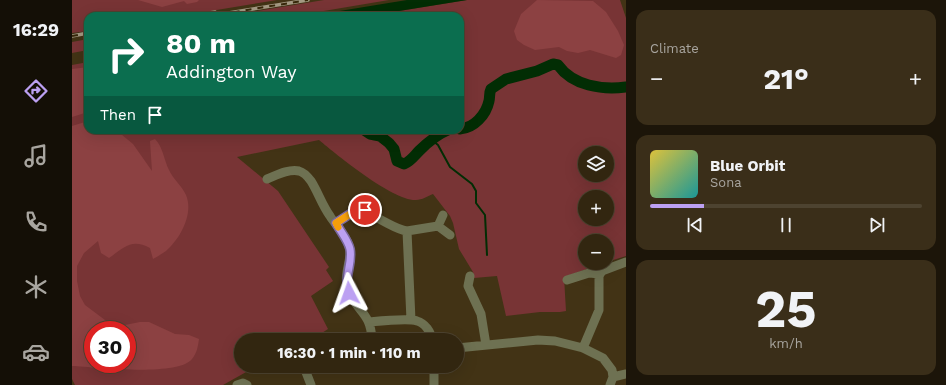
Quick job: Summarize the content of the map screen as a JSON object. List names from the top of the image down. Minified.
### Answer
{"page":{"tabs":"16:29","tile":["Climate",["25","km/h"]],"turn":["80 m","Addington Way"],"heat":["−","21°","+"],"then":"Then","map_buttons":["+","−"],"song":["Blue Orbit","Sona"],"limit":"30","trip":"16:30 · 1 min · 110 m"}}
